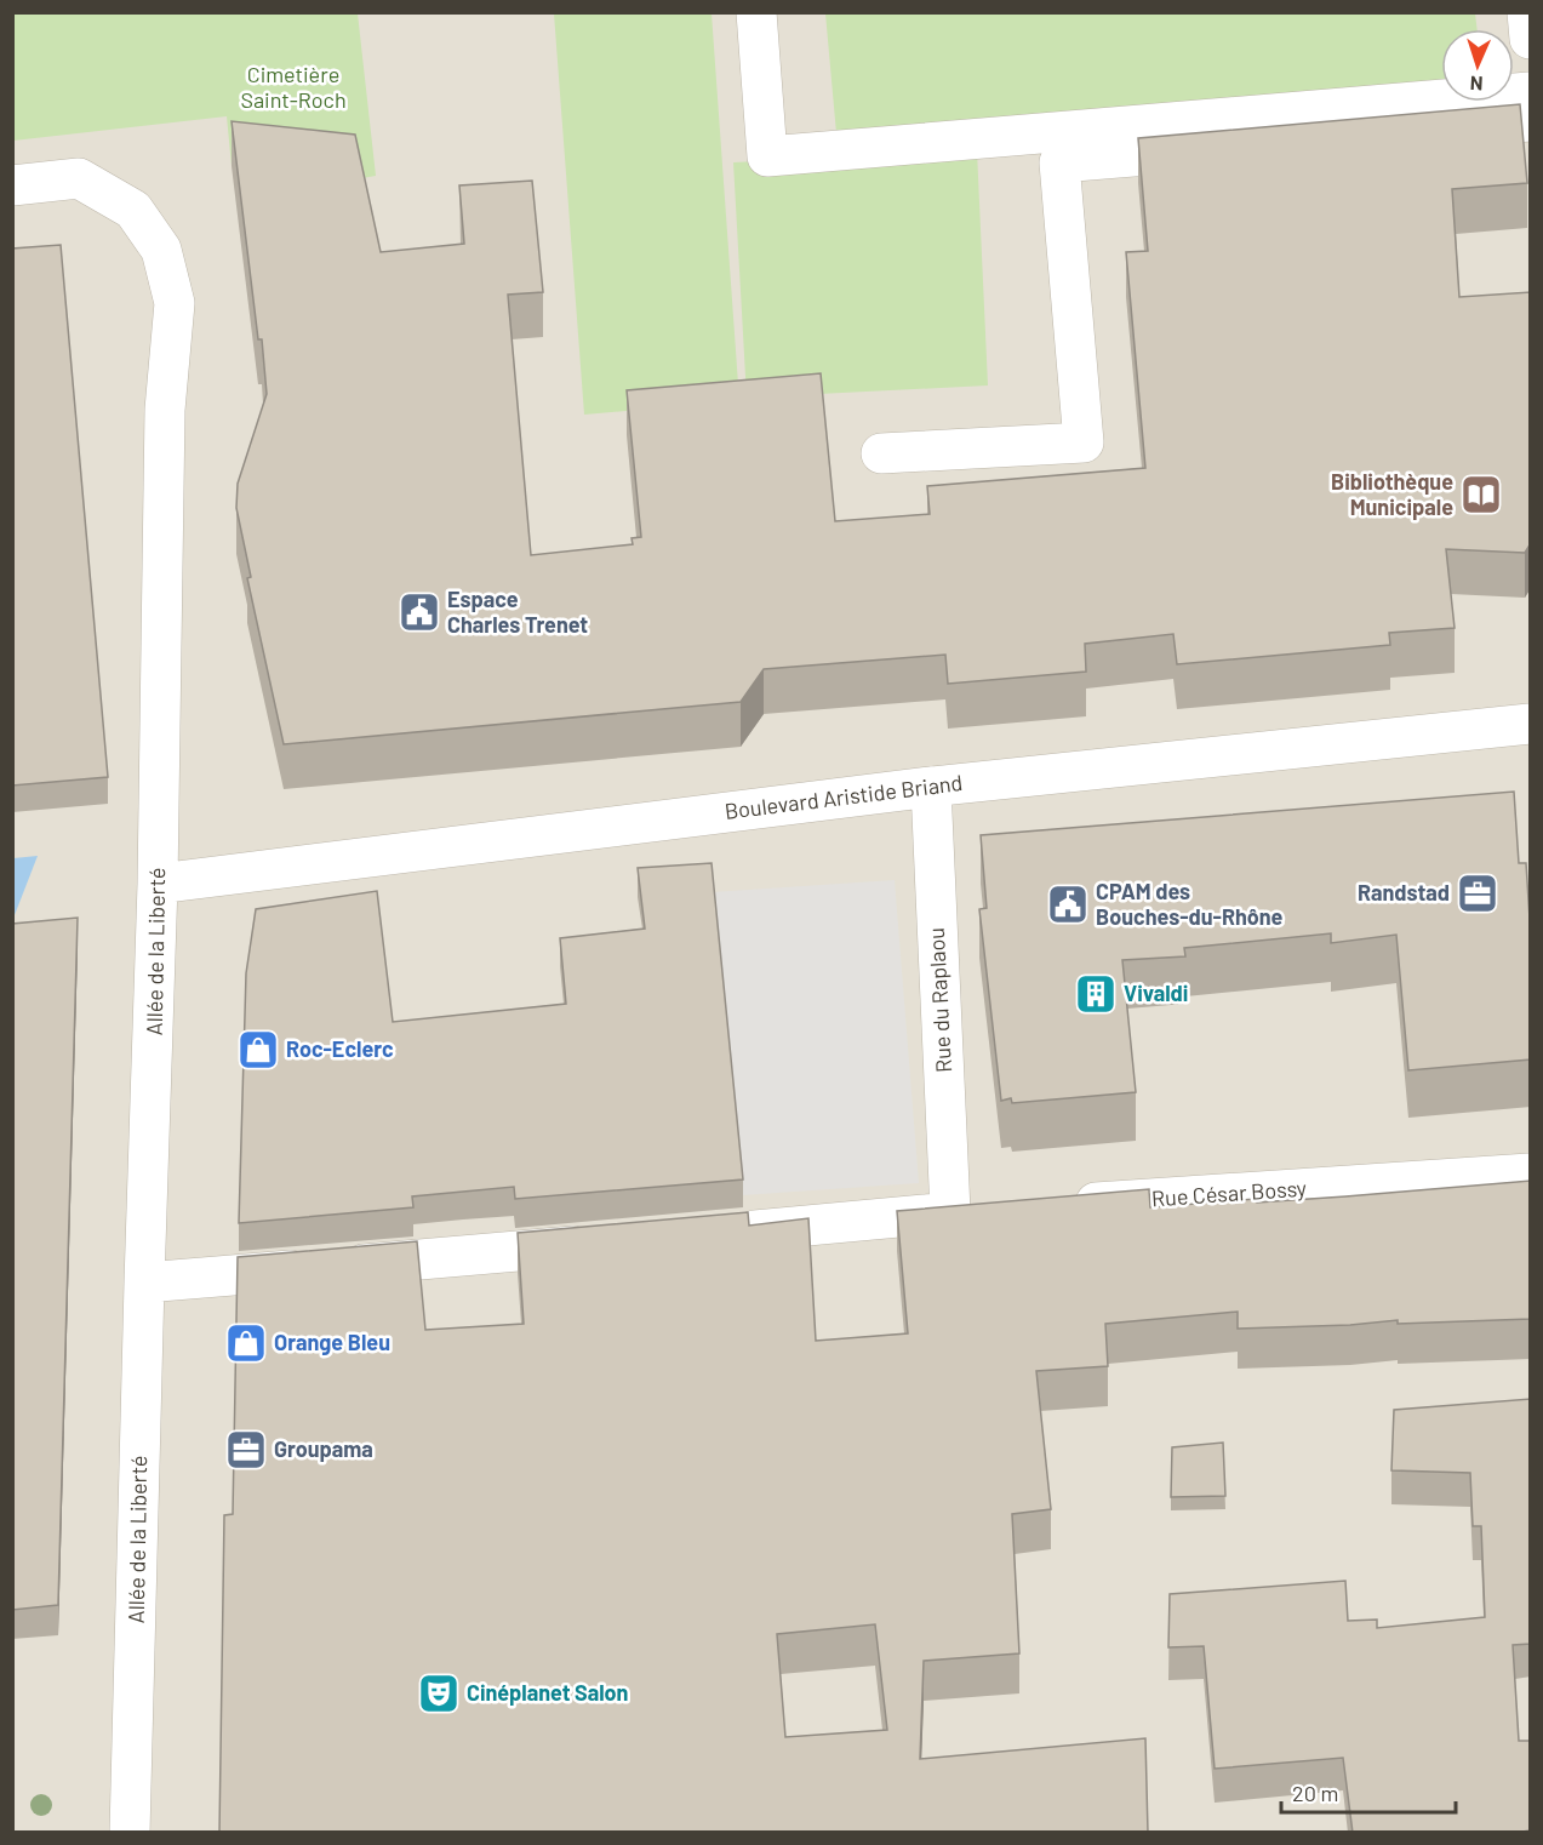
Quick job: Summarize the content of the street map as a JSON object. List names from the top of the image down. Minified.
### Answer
{"streets":{"street":["Boulevard Aristide Briand","Allée de la Liberté","Rue du Raplaou","Rue César Bossy"]},"crossings":[["Boulevard Aristide Briand","Allée de la Liberté"],["Boulevard Aristide Briand","Rue du Raplaou"]],"parks":["Cimetière Saint-Roch"],"places":{"library":["Bibliothèque Municipale"],"public building":["Espace Charles Trenet","CPAM des Bouches-du-Rhône"],"office":["Randstad","Groupama"],"building":["Vivaldi"],"shop":["Roc-Eclerc","Orange Bleu"],"theatre":["Cinéplanet Salon"]},"scale_bar":"20 m","north":"bottom"}
